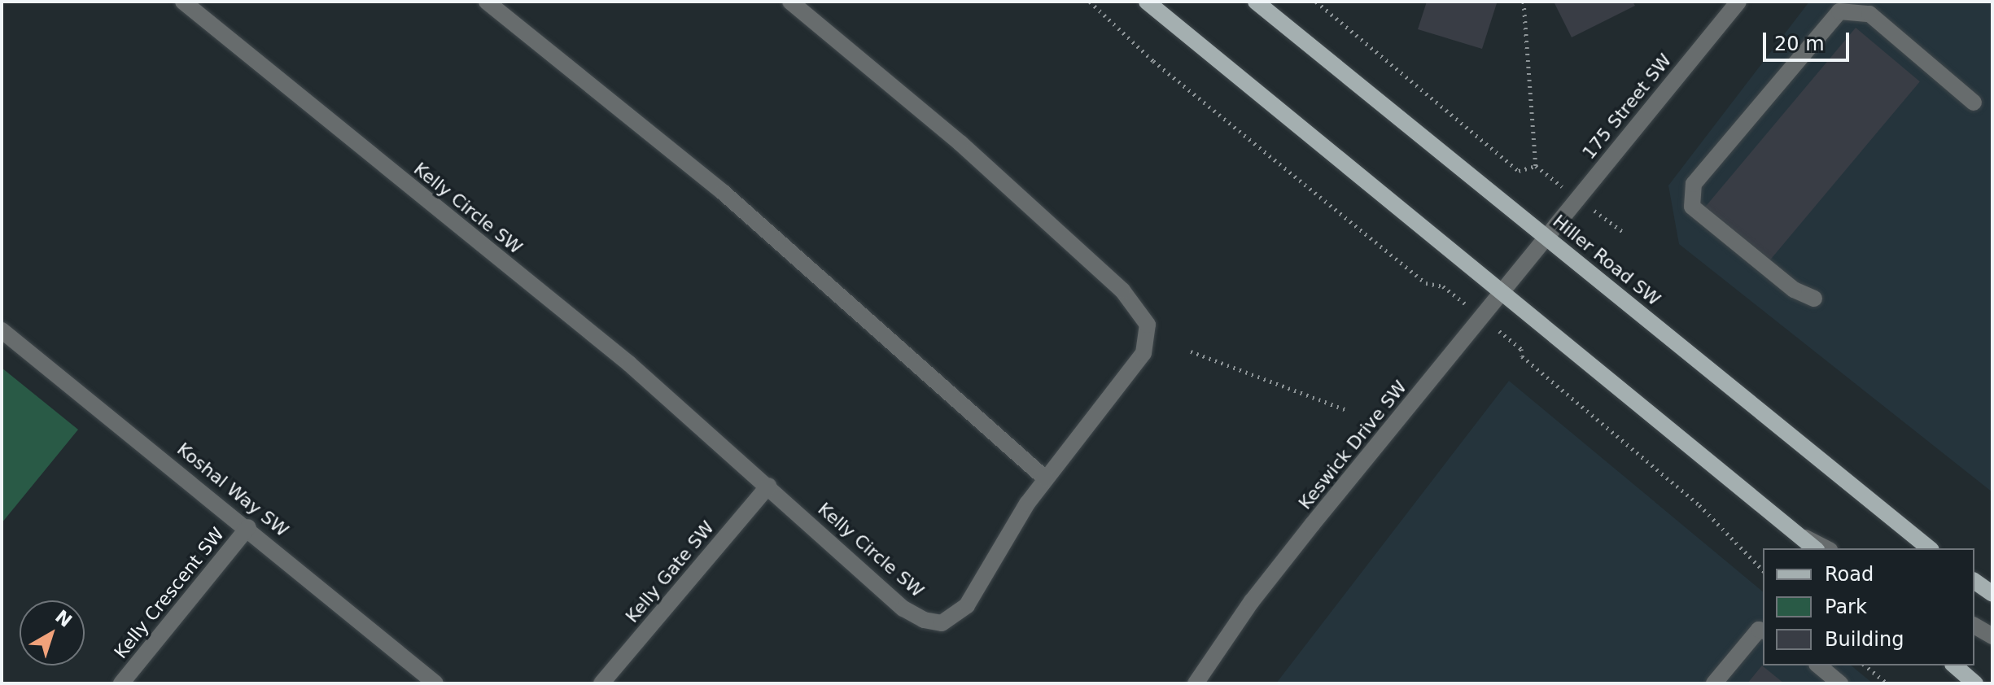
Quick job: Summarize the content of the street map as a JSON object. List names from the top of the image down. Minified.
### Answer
{"streets":{"main road":["Hiller Road SW"],"street":["175 Street SW","Kelly Circle SW","Keswick Drive SW","Koshal Way SW","Kelly Gate SW","Kelly Crescent SW"]},"crossings":[["175 Street SW","Hiller Road SW"],["175 Street SW","Keswick Drive SW"],["Kelly Circle SW","Kelly Gate SW"],["Hiller Road SW","Keswick Drive SW"],["Koshal Way SW","Kelly Crescent SW"]],"legend":["Road","Park","Building"],"scale_bar":"20 m","north":"top right"}
